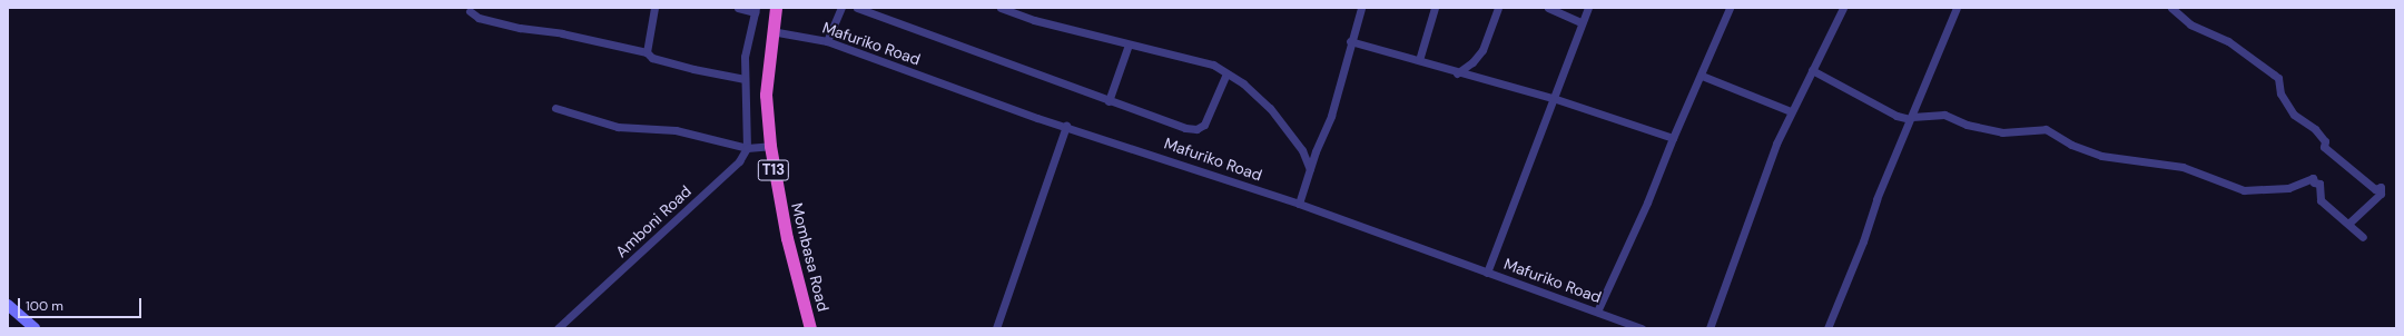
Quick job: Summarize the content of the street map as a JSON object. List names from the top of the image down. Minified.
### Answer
{"streets":{"highway":["T13","Mombasa Road"],"street":["Mafuriko Road","Amboni Road"]},"crossings":[["Mafuriko Road","Mombasa Road"]],"scale_bar":"100 m"}
